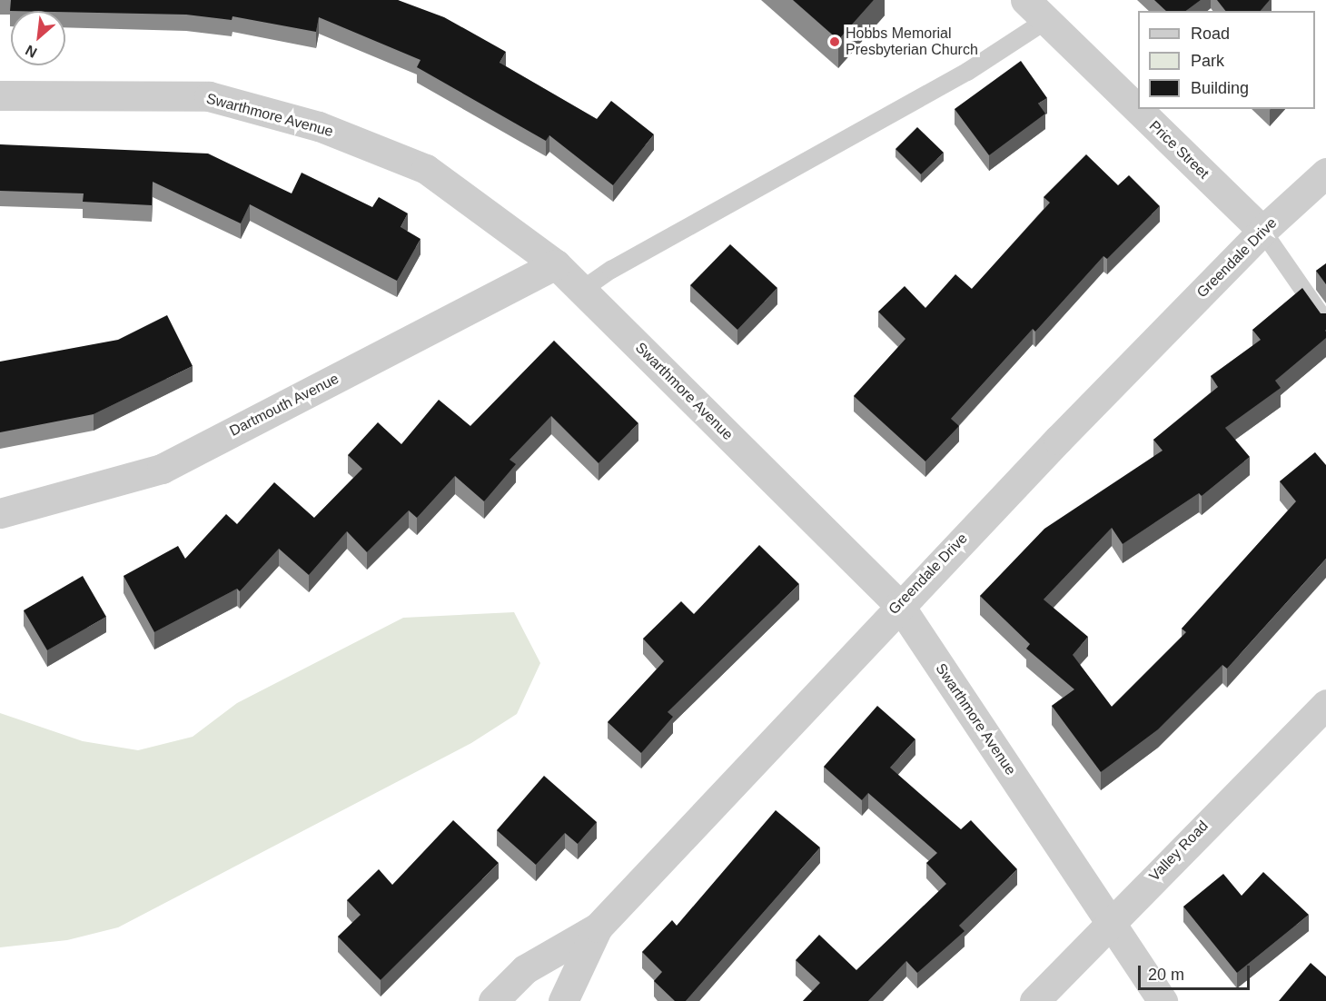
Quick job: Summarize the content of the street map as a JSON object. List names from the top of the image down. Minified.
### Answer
{"streets":{"street":["Swarthmore Avenue","Price Street","Greendale Drive","Dartmouth Avenue","Valley Road"]},"crossings":[["Swarthmore Avenue","Greendale Drive"],["Swarthmore Avenue","Dartmouth Avenue"],["Swarthmore Avenue","Valley Road"],["Price Street","Greendale Drive"]],"places":["Hobbs Memorial Presbyterian Church"],"legend":["Road","Park","Building"],"scale_bar":"20 m","north":"bottom left"}
